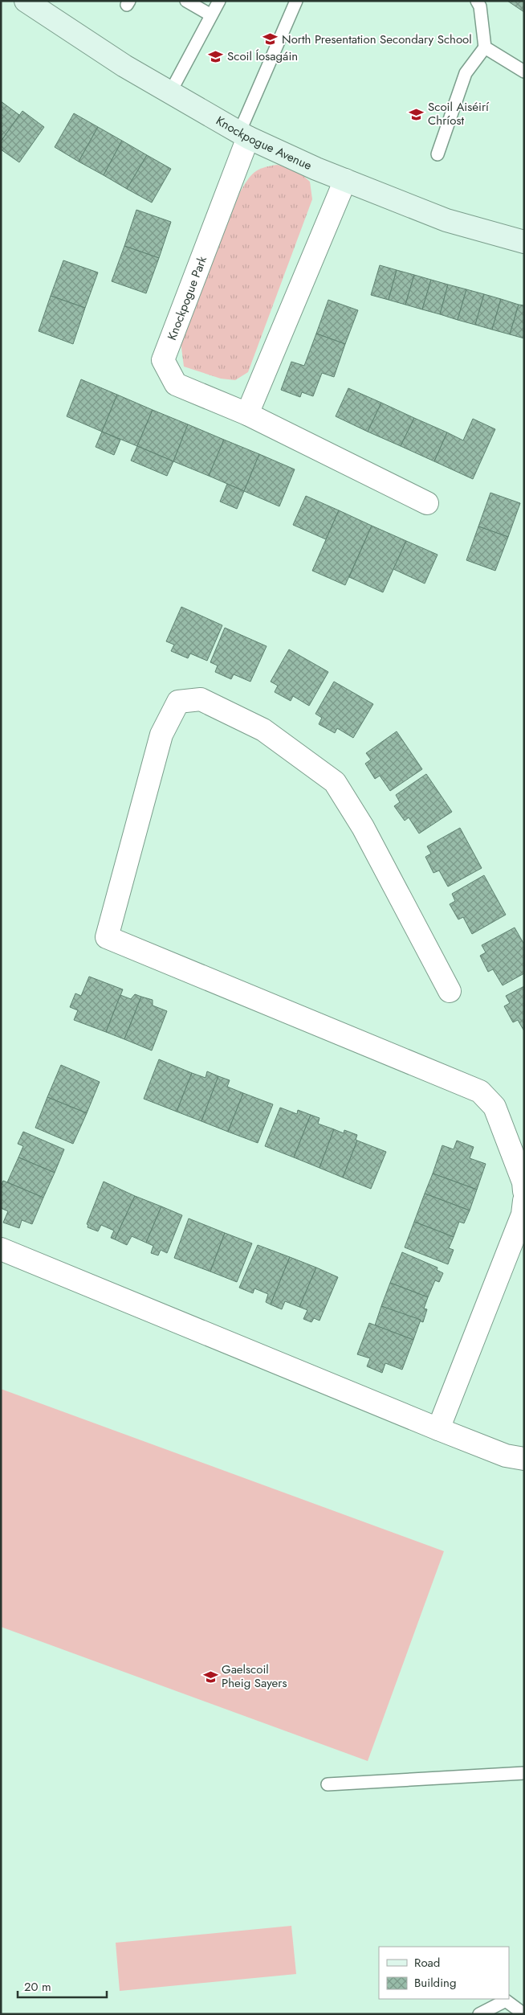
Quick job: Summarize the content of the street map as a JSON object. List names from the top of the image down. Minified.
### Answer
{"streets":{"street":["Knockpogue Avenue","Knockpogue Park"]},"crossings":[["Knockpogue Avenue","Knockpogue Park"]],"places":{"school or university":["North Presentation Secondary School","Scoil Íosagáin","Scoil Aiséirí Chríost","Gaelscoil Pheig Sayers"]},"legend":["Road","Building"],"scale_bar":"20 m"}
